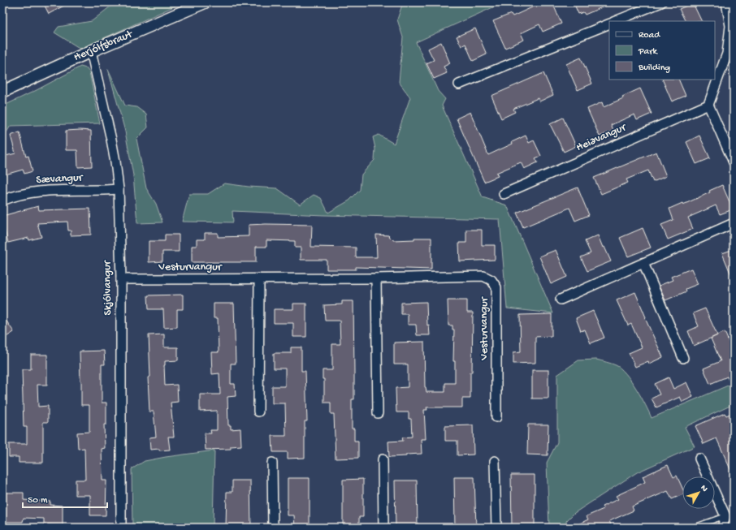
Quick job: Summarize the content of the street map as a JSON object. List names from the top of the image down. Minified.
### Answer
{"streets":{"street":["Herjólfsbraut","Heiðvangur","Sævangur","Vesturvangur","Skjólvangur"]},"crossings":[["Herjólfsbraut","Skjólvangur"],["Sævangur","Skjólvangur"],["Vesturvangur","Skjólvangur"]],"legend":["Road","Park","Building"],"scale_bar":"50 m","north":"top right"}
